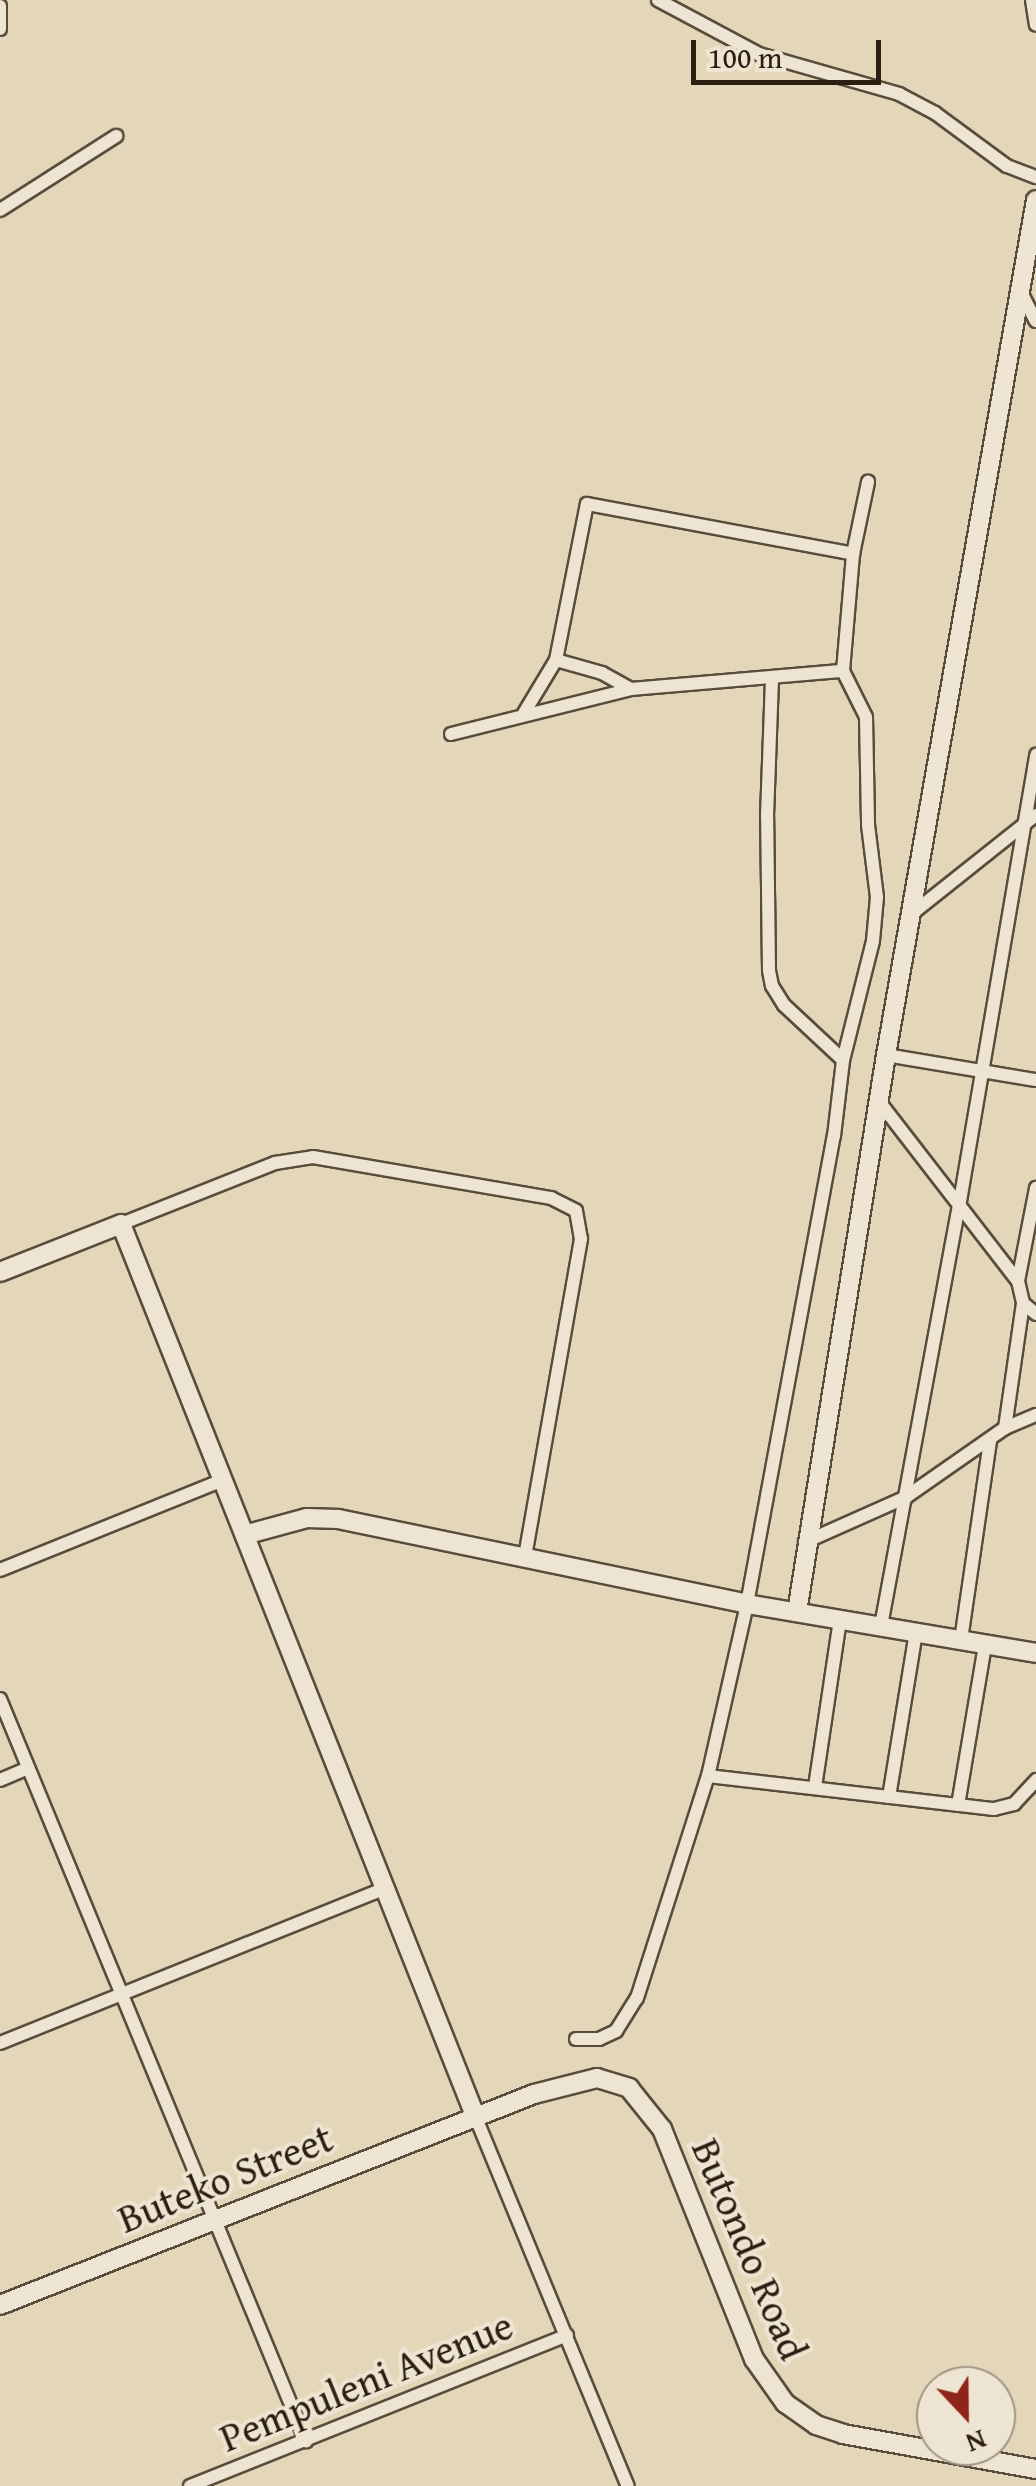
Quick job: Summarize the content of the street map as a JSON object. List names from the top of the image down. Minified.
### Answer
{"streets":{"street":["Buteko Street","Butondo Road","Pempuleni Avenue"]},"crossings":[["Buteko Street","Butondo Road"]],"scale_bar":"100 m","north":"bottom"}
